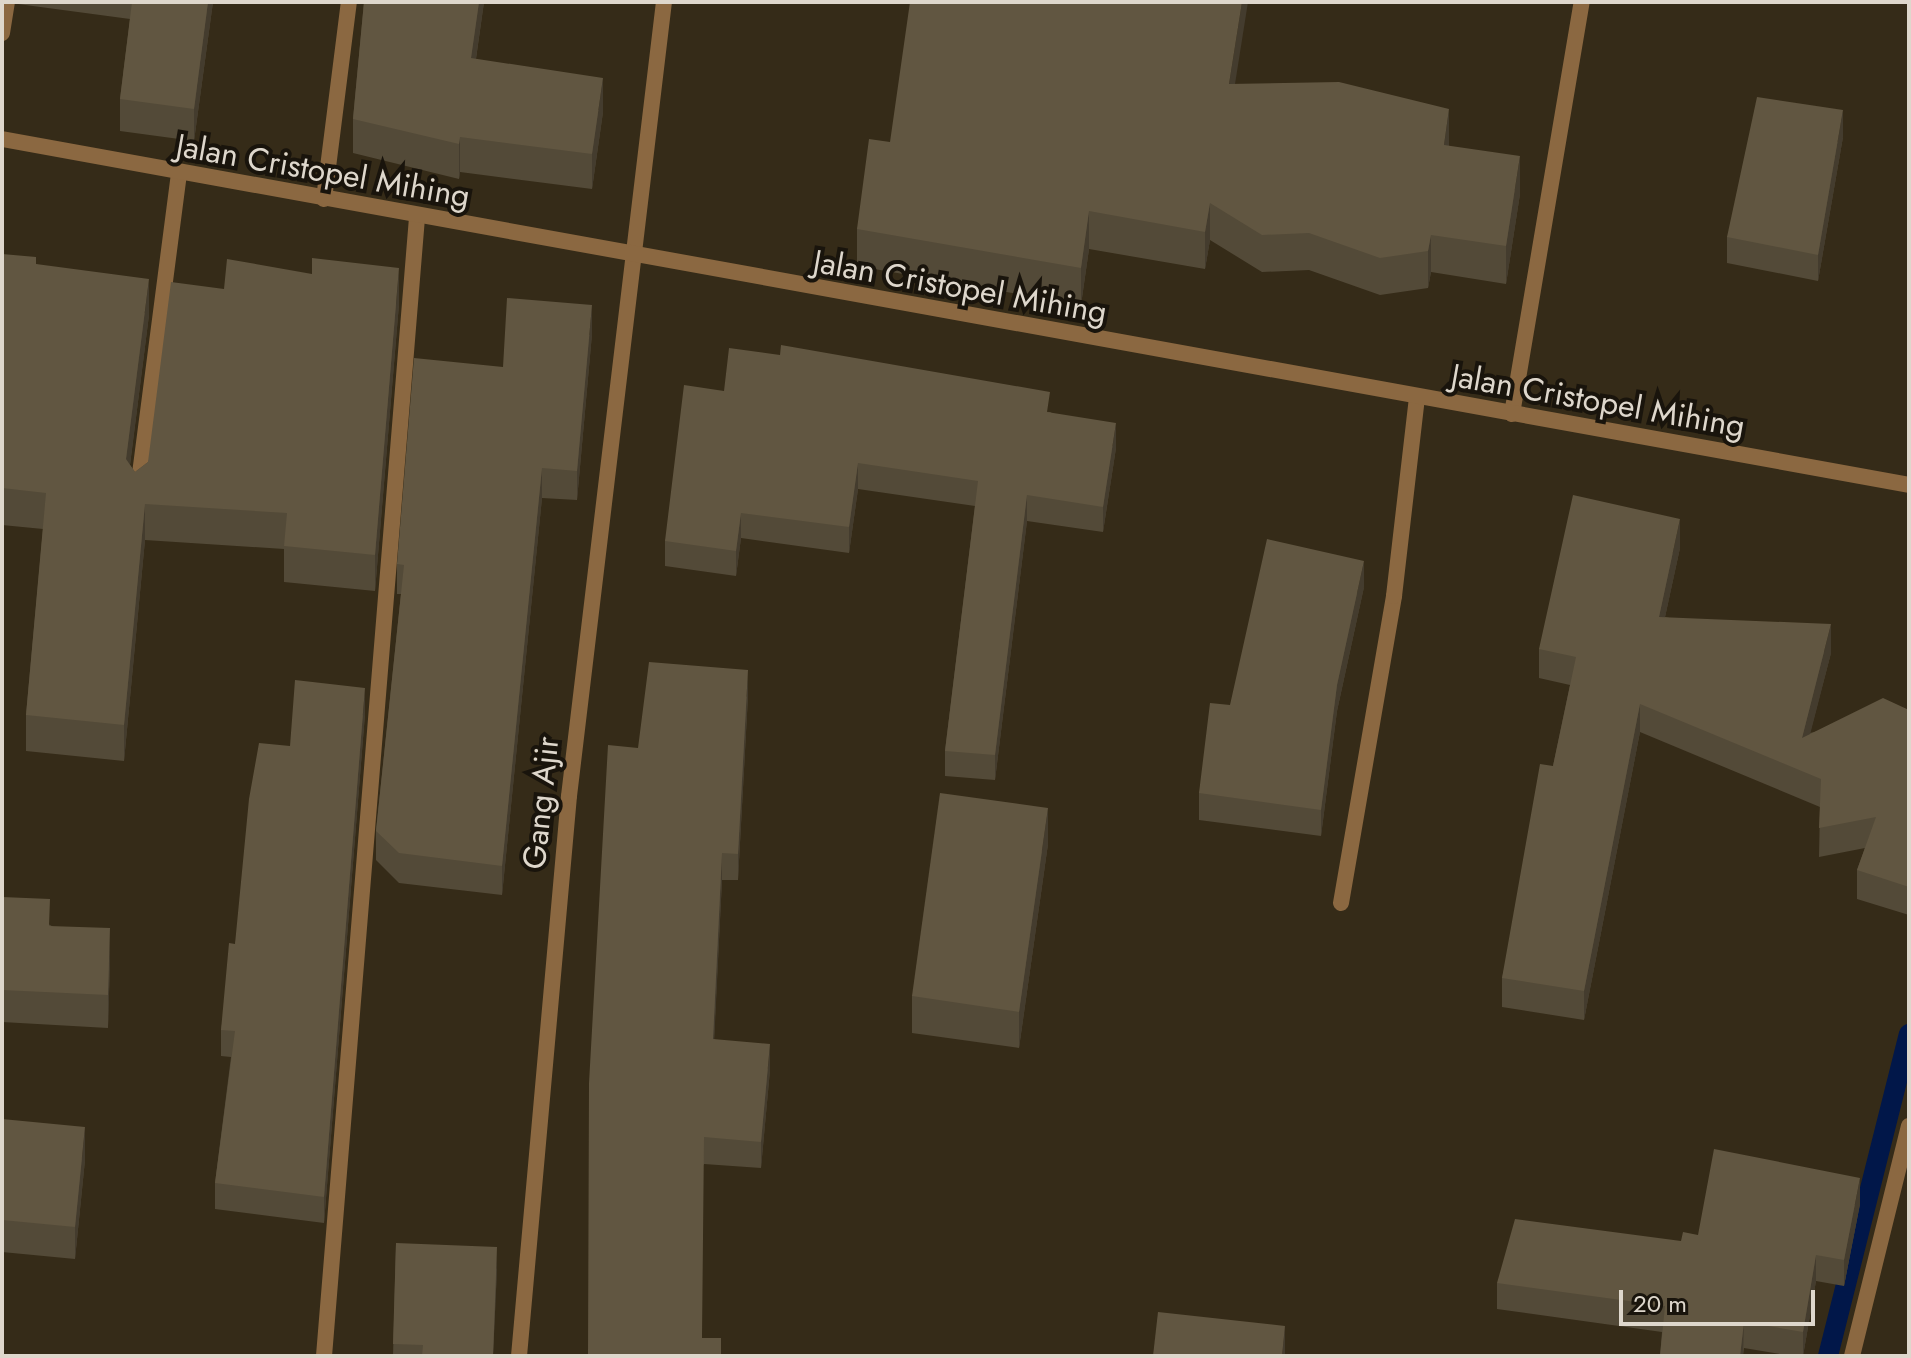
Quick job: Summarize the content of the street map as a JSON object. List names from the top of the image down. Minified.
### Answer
{"streets":{"street":["Jalan Cristopel Mihing","Gang Ajir"]},"crossings":[["Jalan Cristopel Mihing","Gang Ajir"]],"scale_bar":"20 m"}
